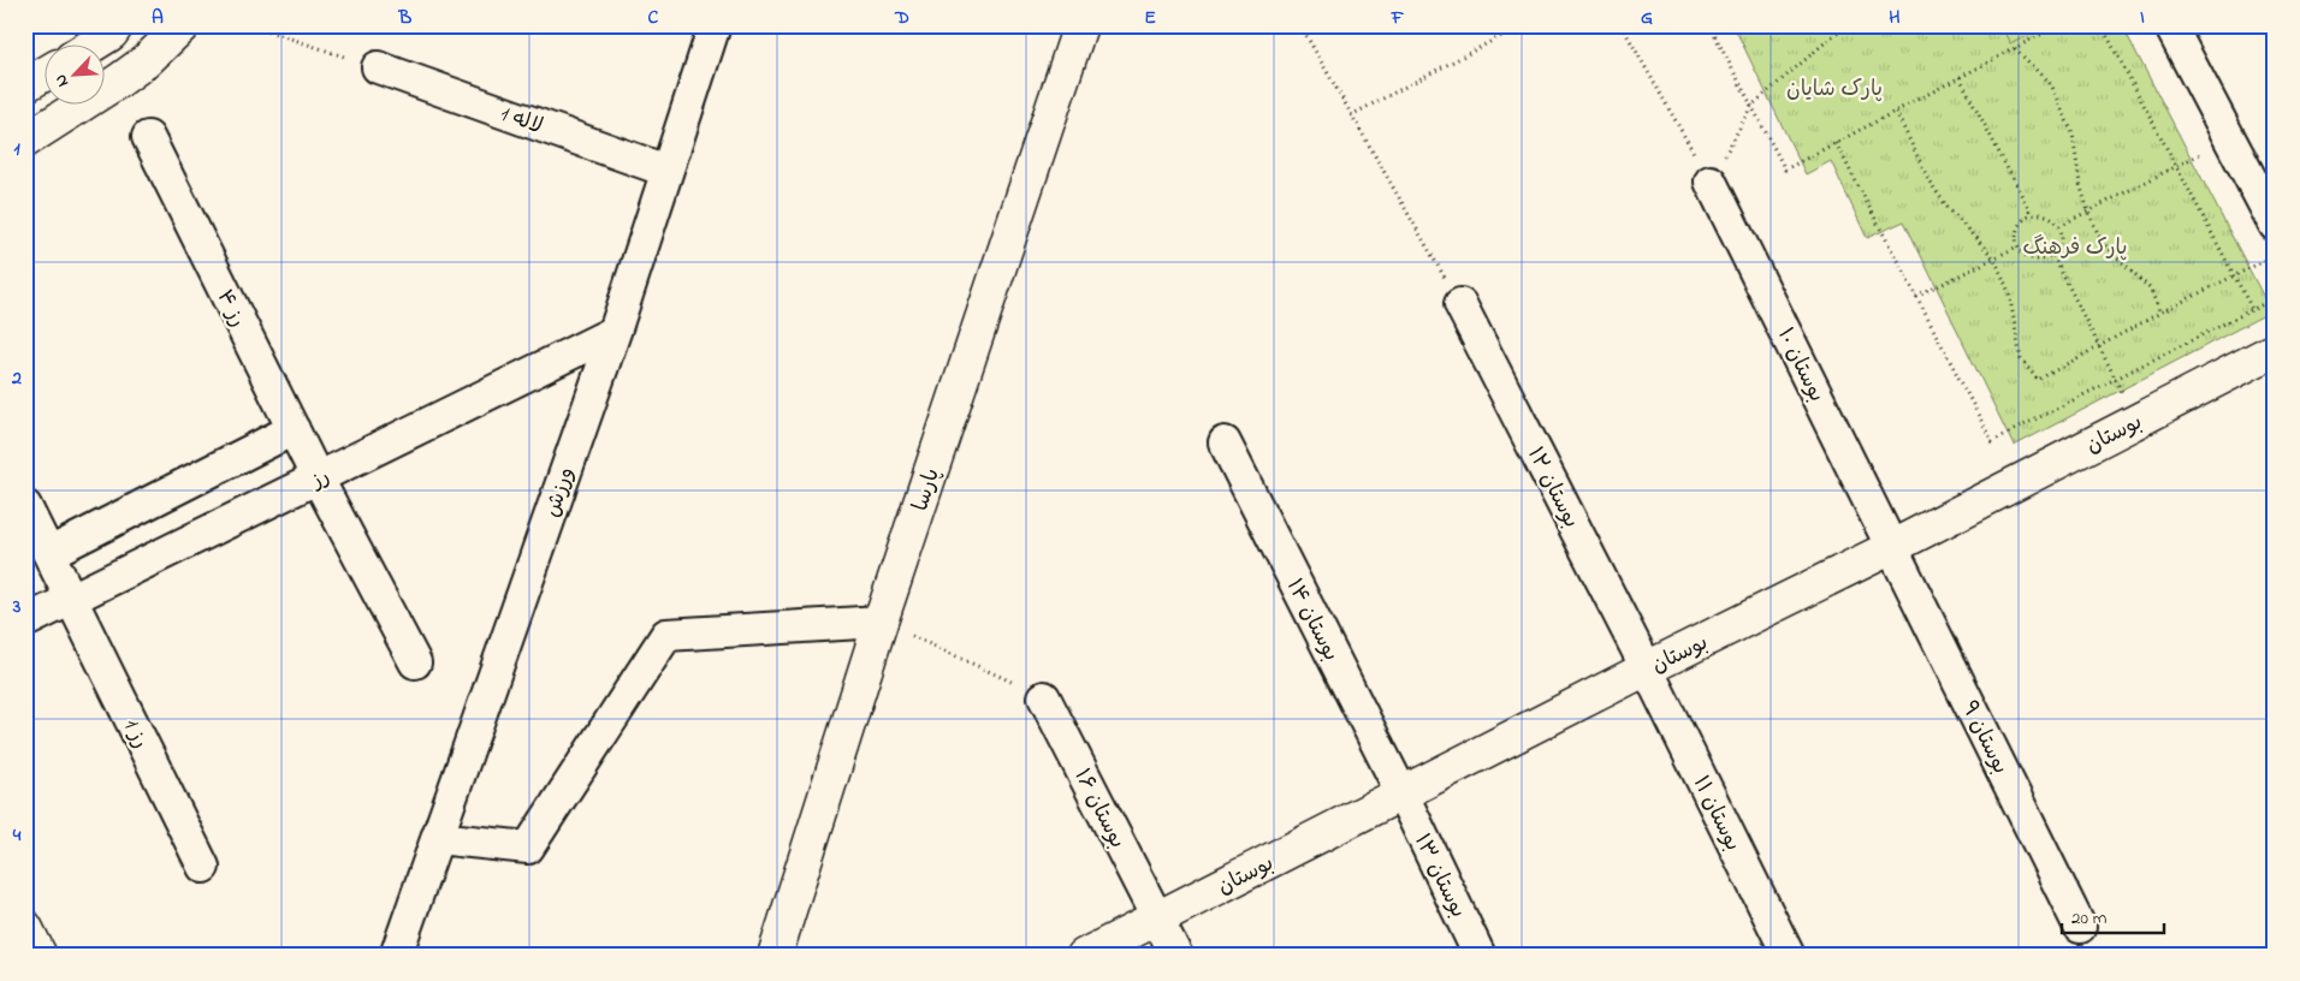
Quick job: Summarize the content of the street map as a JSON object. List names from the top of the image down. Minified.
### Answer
{"streets":{"street":["لاله 1","رز ۴","بوستان ۱۰","بوستان","رز","بوستان ۱۲","پارسا","ورزش","بوستان ۱۴","رز 1","بوستان ۹","بوستان ۱۶","بوستان ۱۱","بوستان ۱۳"]},"crossings":[["لاله 1","ورزش"],["رز ۴","رز"],["بوستان ۱۰","بوستان"],["بوستان ۱۰","بوستان ۹"],["بوستان","بوستان ۱۲"],["بوستان","بوستان ۱۴"],["بوستان","بوستان ۹"],["بوستان","بوستان ۱۶"],["بوستان","بوستان ۱۱"],["بوستان","بوستان ۱۳"],["رز","ورزش"],["رز","رز 1"],["بوستان ۱۲","بوستان ۱۱"],["بوستان ۱۴","بوستان ۱۳"]],"parks":["پارک شایان","پارک فرهنگ"],"scale_bar":"20 m","north":"bottom left","grid":{"columns":["A","B","C","D","E","F","G","H","I"],"rows":["1","2","3","4"]}}
